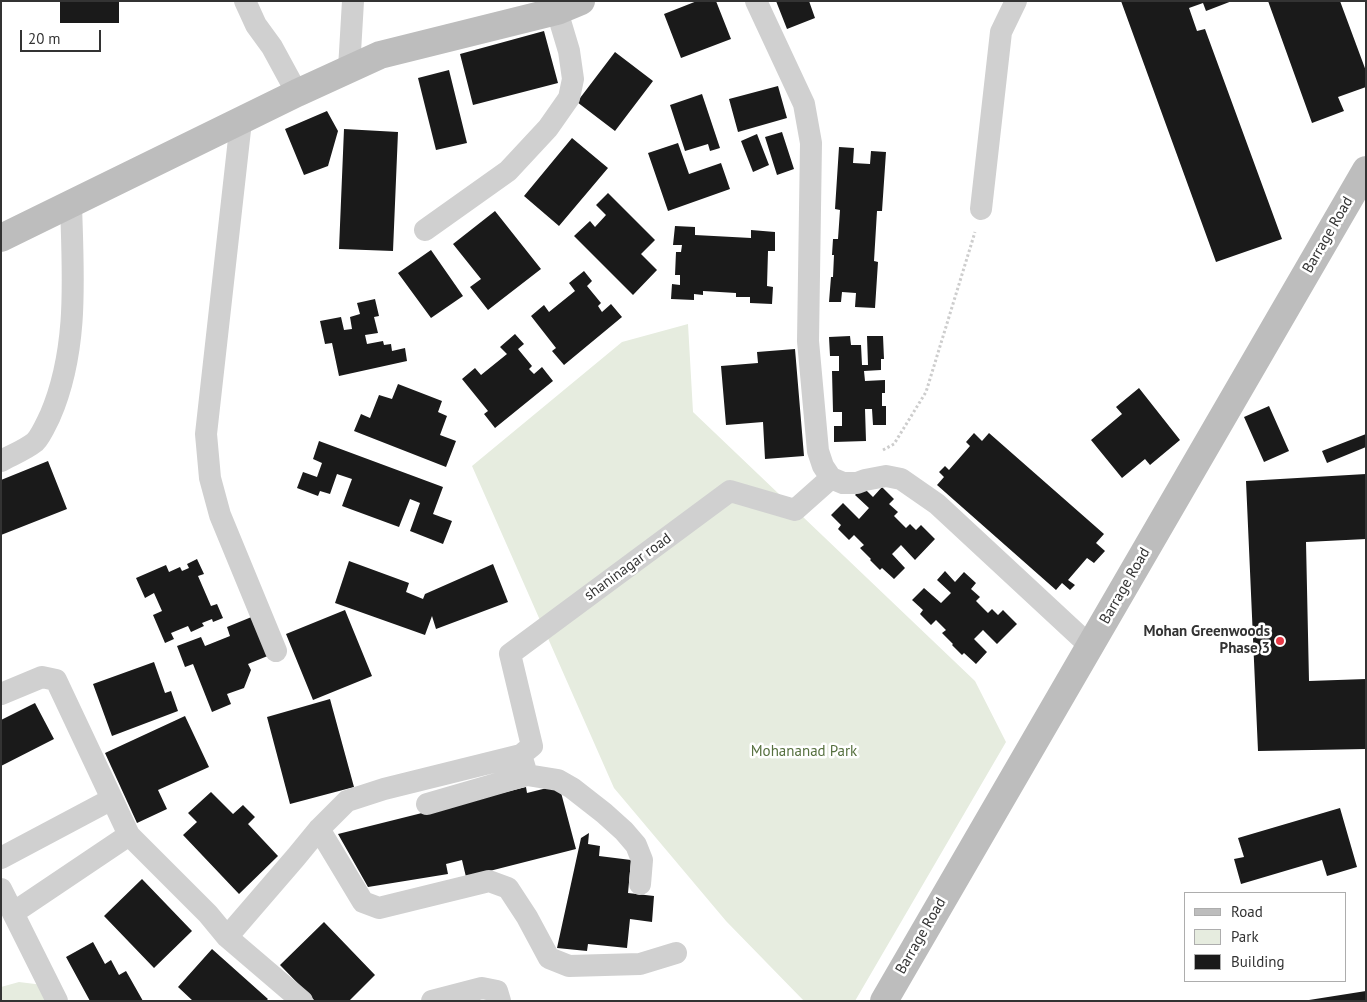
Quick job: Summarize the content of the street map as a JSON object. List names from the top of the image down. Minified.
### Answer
{"streets":{"street":["Barrage Road","shaninagar road"]},"parks":["Mohananad Park"],"places":["Mohan Greenwoods Phase 3"],"legend":["Road","Park","Building"],"scale_bar":"20 m"}
